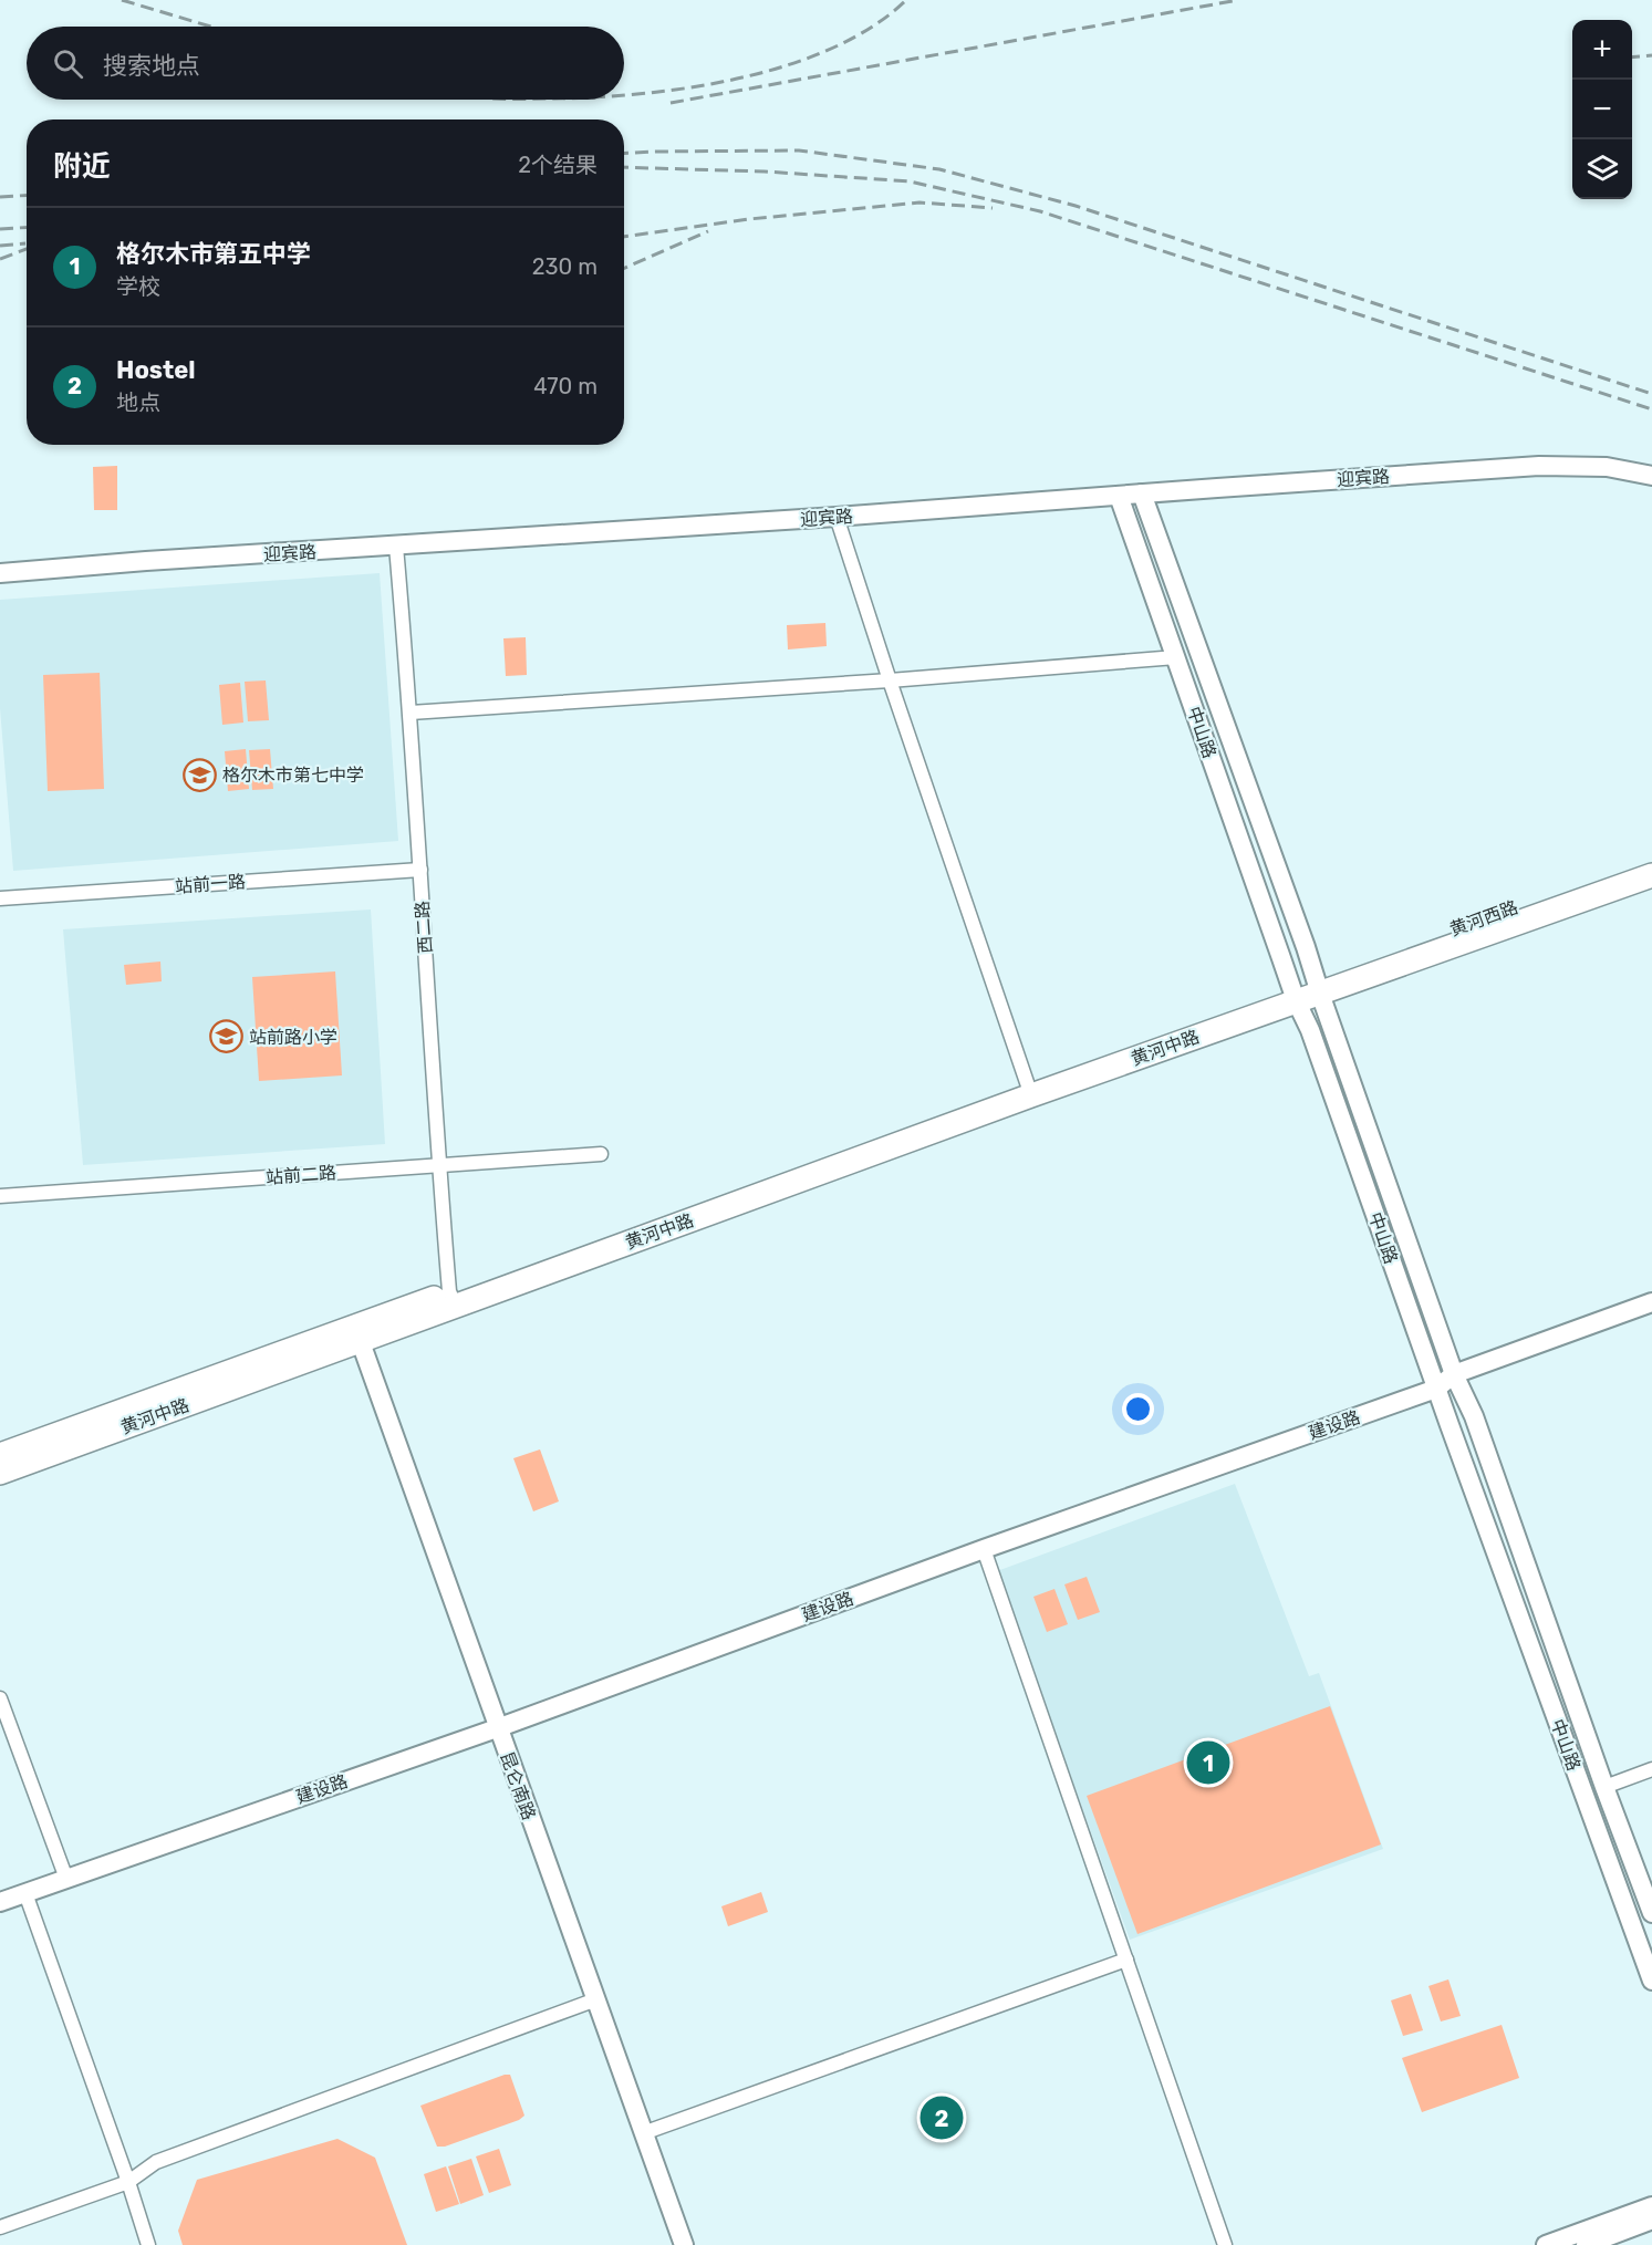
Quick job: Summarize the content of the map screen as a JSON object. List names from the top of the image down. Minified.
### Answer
{"streets":{"highway":["黄河西路","黄河中路"],"main road":["迎宾路","中山路","建设路","昆仑南路"],"street":["站前一路","西二路","站前二路"]},"crossings":[["迎宾路","中山路"],["迎宾路","西二路"],["中山路","黄河西路"],["中山路","黄河中路"],["中山路","建设路"],["站前一路","西二路"],["黄河西路","黄河中路"],["西二路","黄河中路"],["西二路","站前二路"],["黄河中路","昆仑南路"],["建设路","昆仑南路"]],"places":{"school or university":["格尔木市第七中学","站前路小学"]},"page":{"map_buttons":["+","−"],"search":"搜索地点","heading":["附近","2个结果"],"list":[{"mark":"1","name":"格尔木市第五中学","note":"学校","value":"230 m"},{"mark":"2","name":"Hostel","note":"地点","value":"470 m"}],"pins":["1","2"]}}
